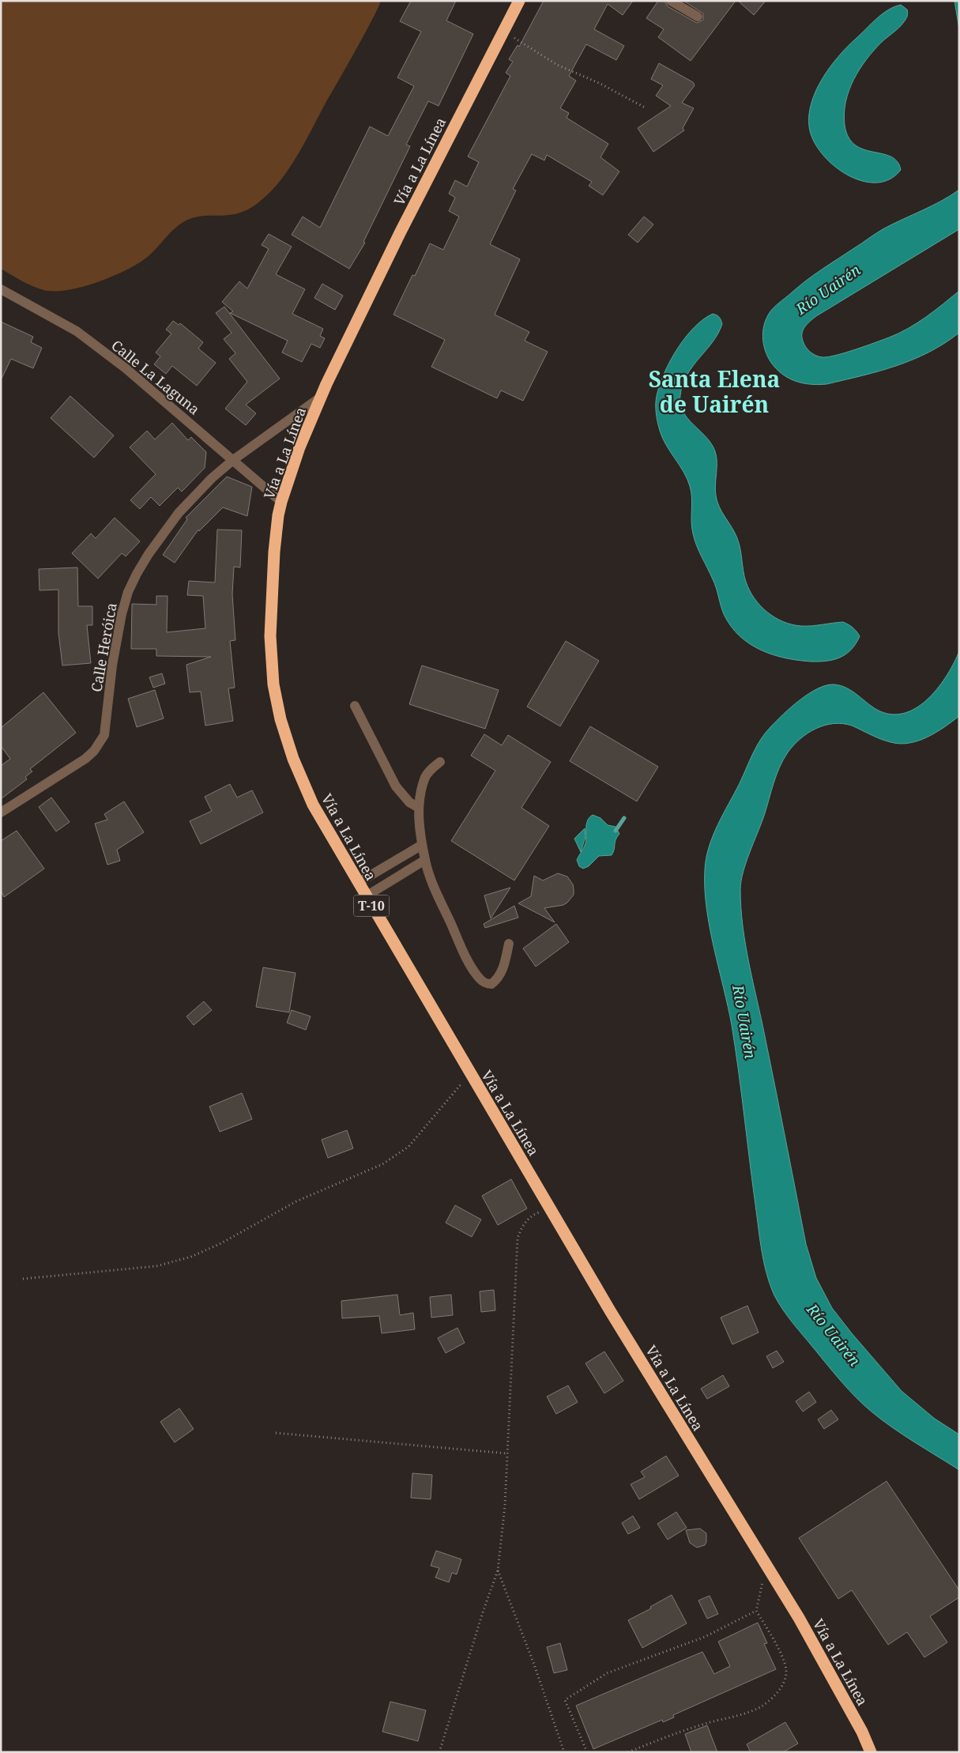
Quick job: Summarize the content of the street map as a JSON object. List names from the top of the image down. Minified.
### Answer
{"streets":{"highway":["Vía a La Línea","T-10"],"street":["Calle La Laguna","Calle Heróica"]},"crossings":[["Vía a La Línea","Calle La Laguna"],["Vía a La Línea","Calle Heróica"],["Calle La Laguna","Calle Heróica"]],"districts":["Santa Elena de Uairén"],"water":["Río Uairén"]}
